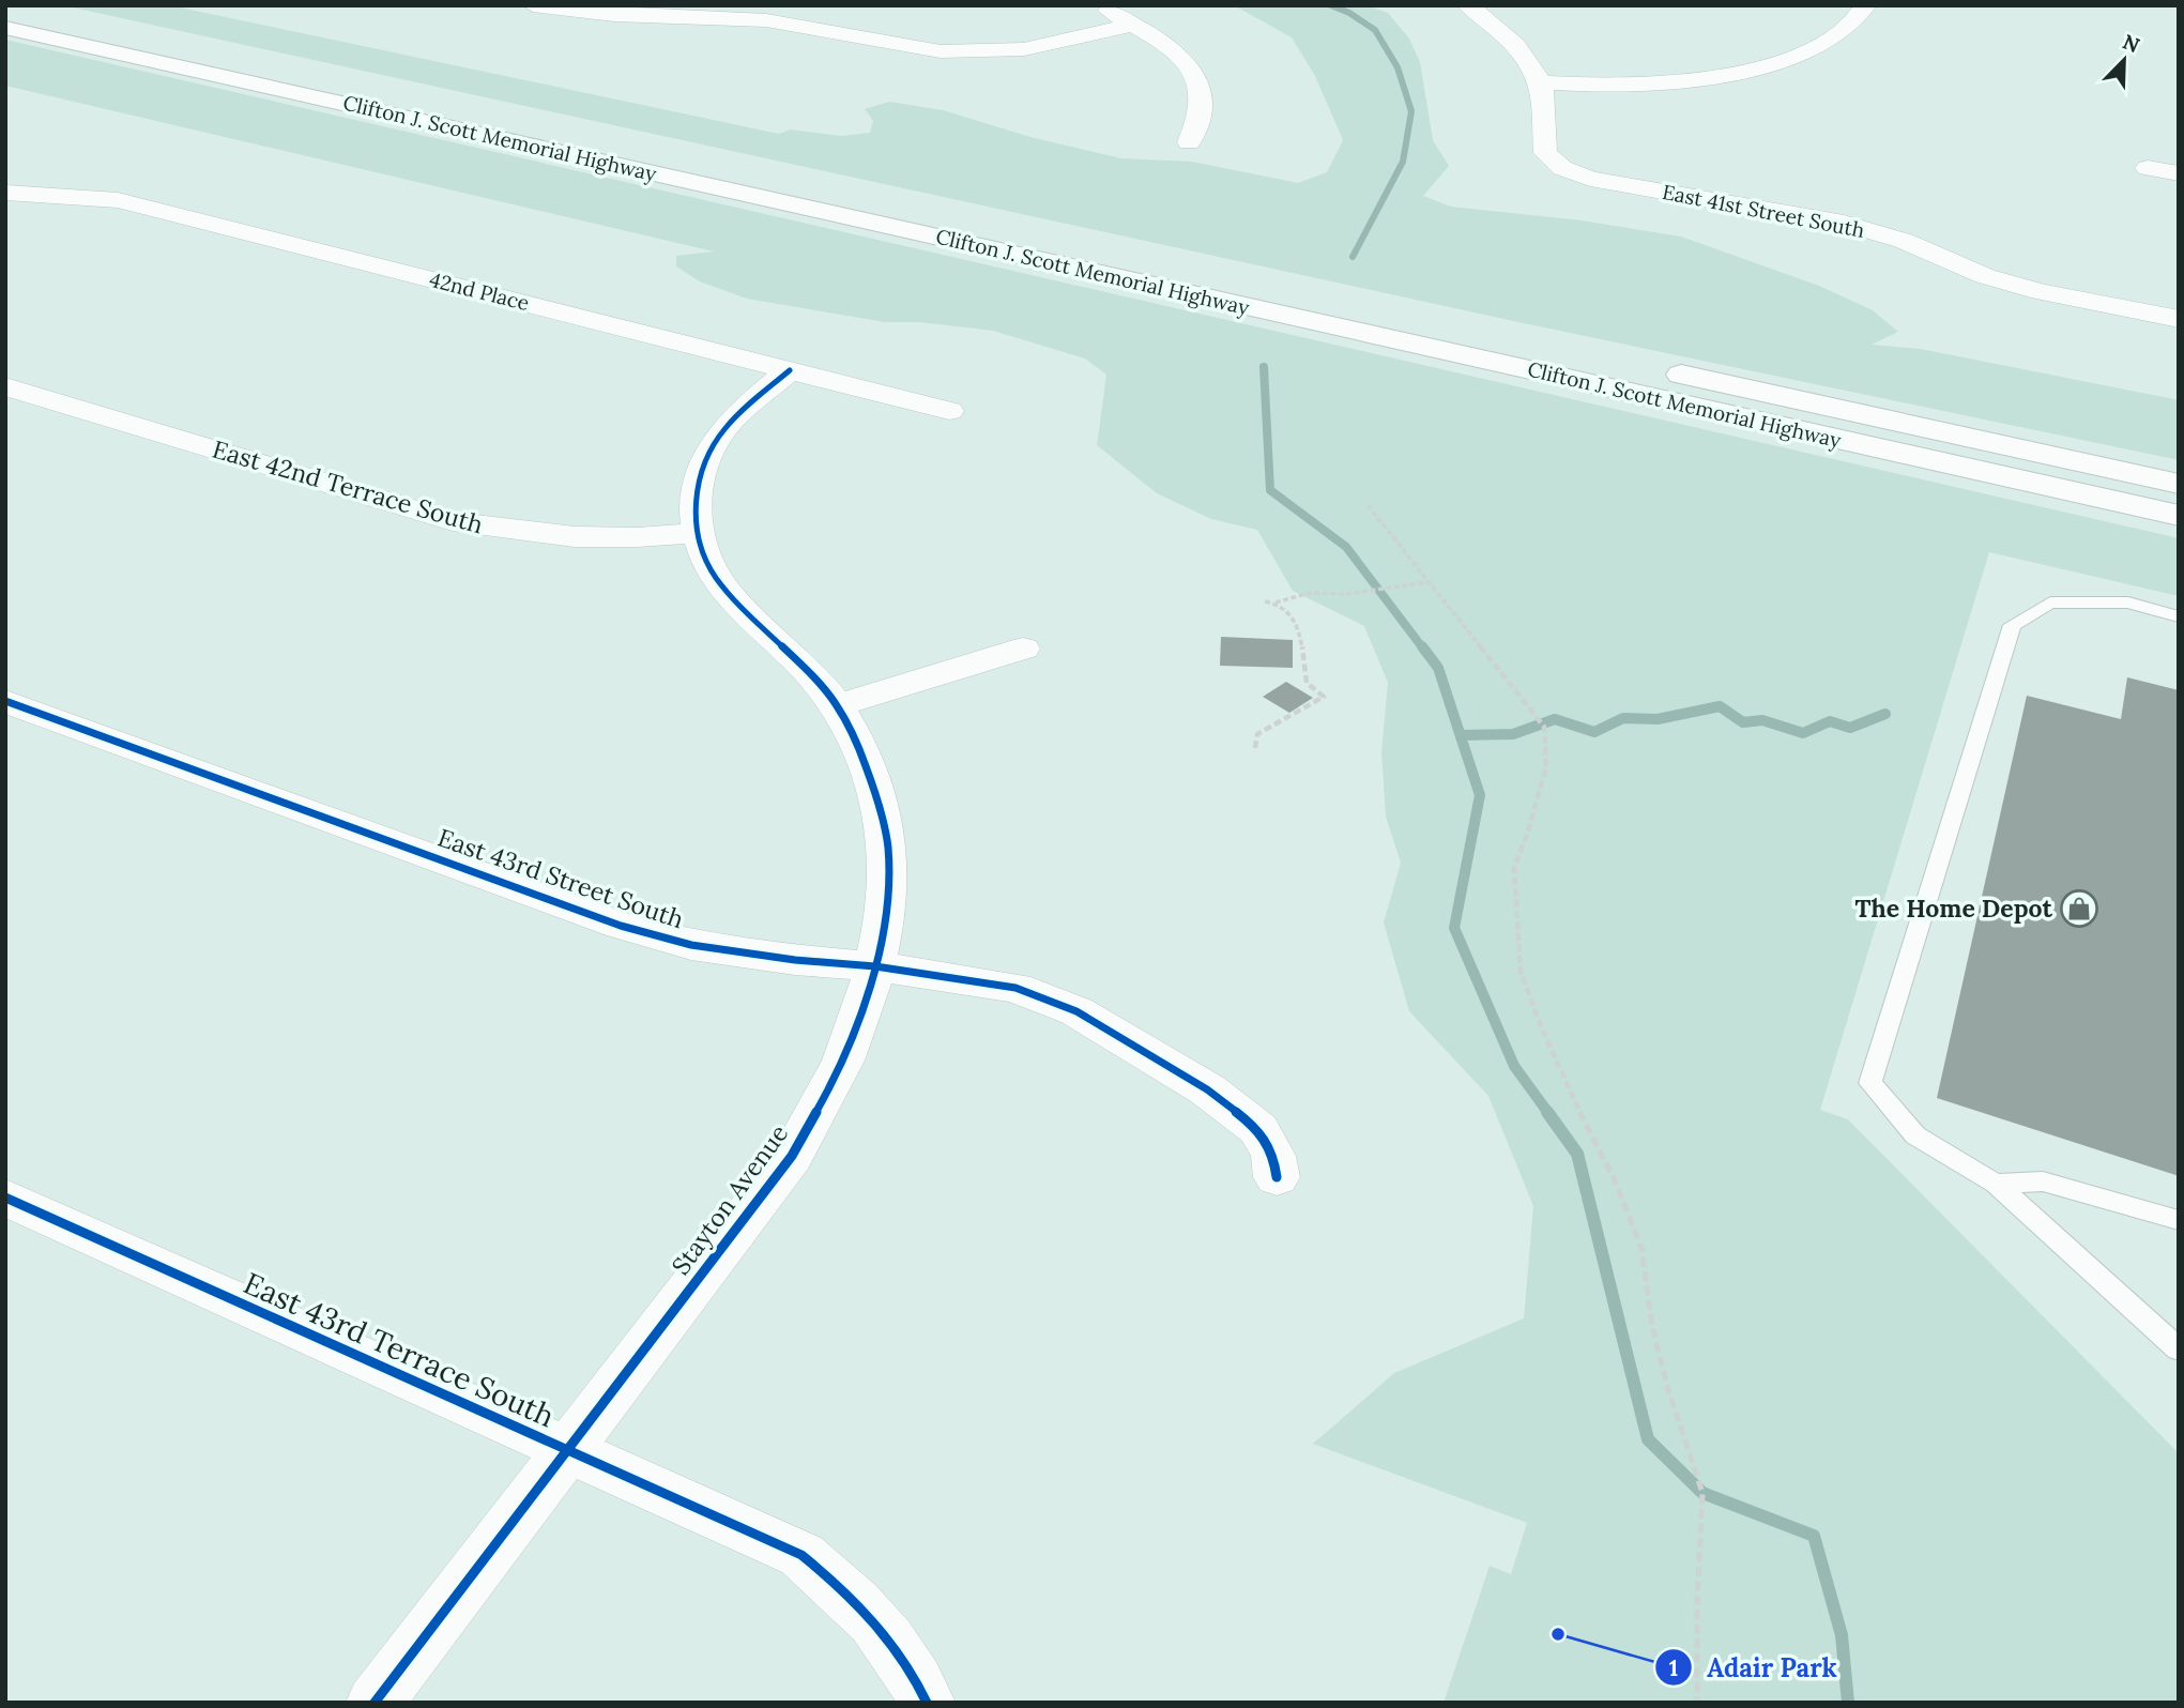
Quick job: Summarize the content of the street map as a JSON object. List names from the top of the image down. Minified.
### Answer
{"streets":{"highway":["Clifton J. Scott Memorial Highway"],"street":["East 41st Street South","42nd Place","East 42nd Terrace South","East 43rd Street South","Stayton Avenue","East 43rd Terrace South"]},"crossings":[["42nd Place","Stayton Avenue"],["East 42nd Terrace South","Stayton Avenue"],["East 43rd Street South","Stayton Avenue"],["Stayton Avenue","East 43rd Terrace South"]],"places":{"shop":["The Home Depot"],"other":["Adair Park"]},"north":"top right"}
